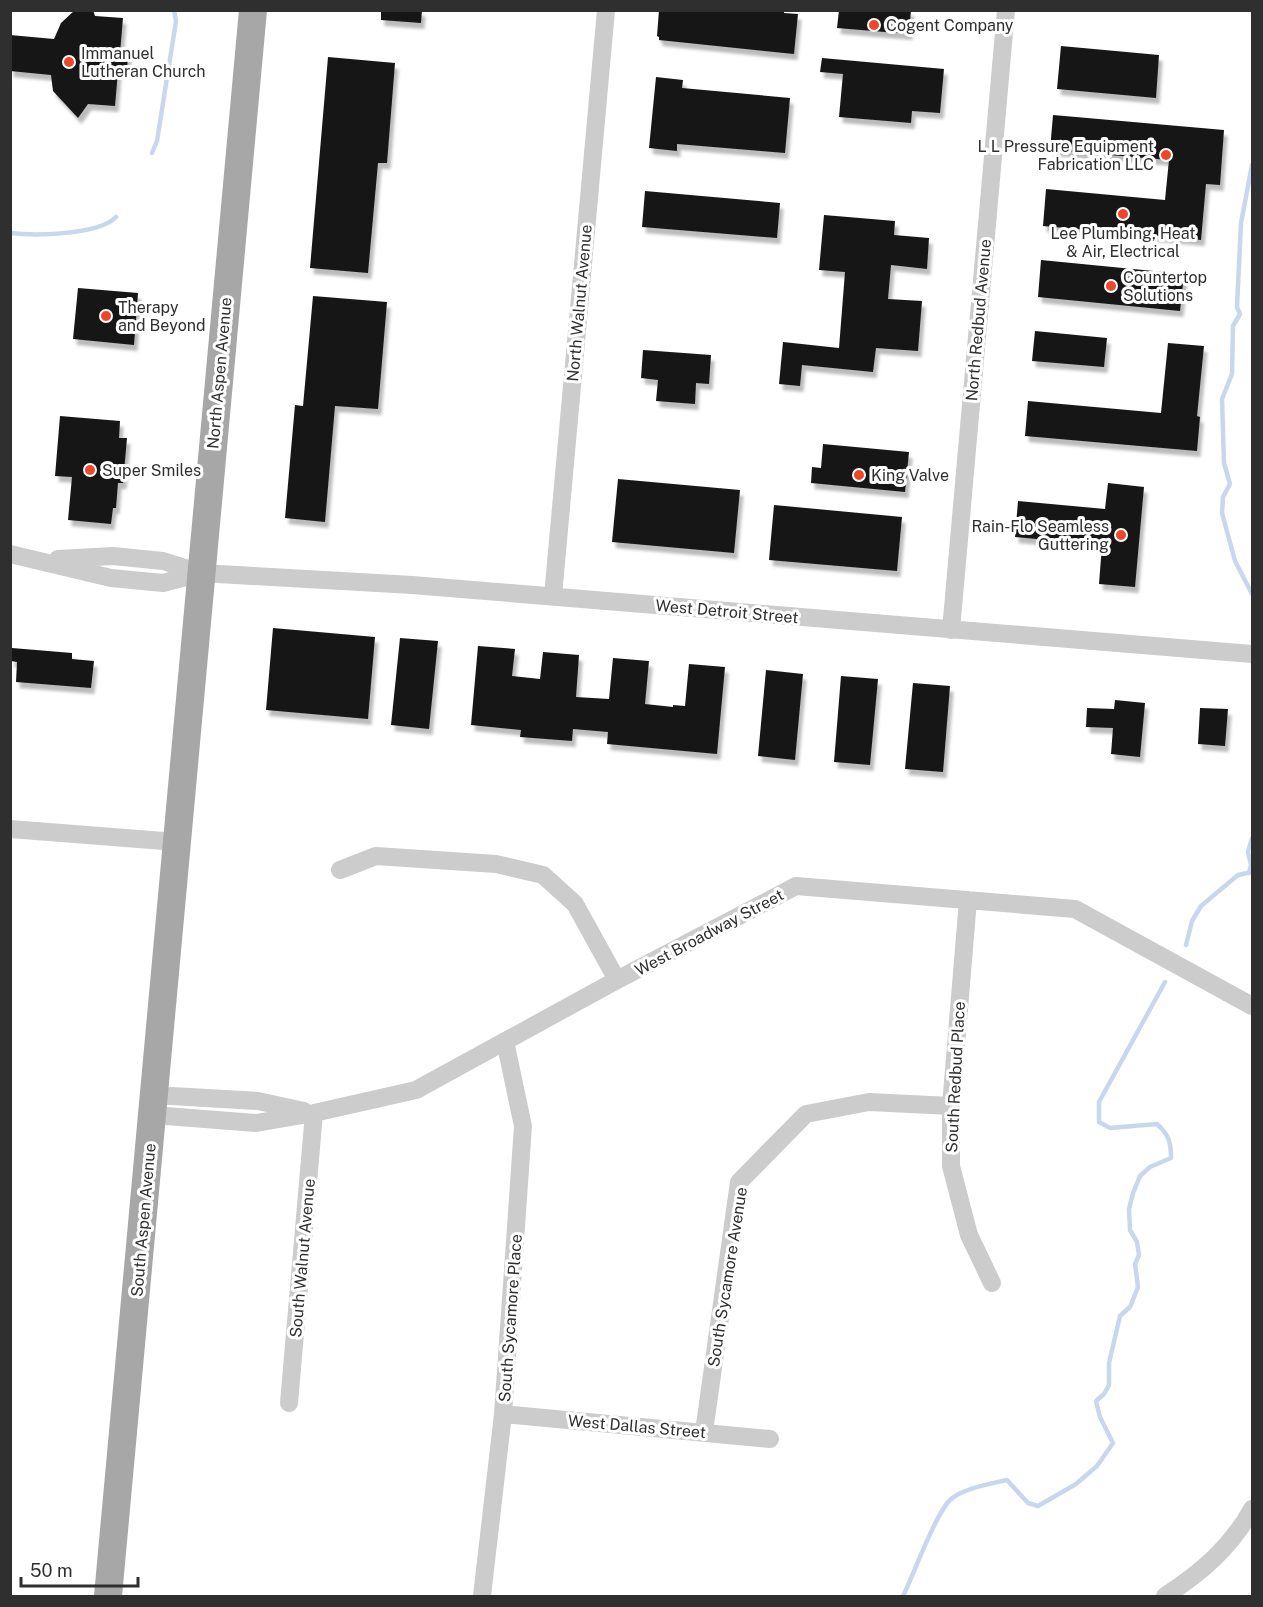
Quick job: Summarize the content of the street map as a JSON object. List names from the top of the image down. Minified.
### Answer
{"streets":{"main road":["North Aspen Avenue","South Aspen Avenue"],"street":["North Walnut Avenue","North Redbud Avenue","West Detroit Street","West Broadway Street","South Redbud Place","South Walnut Avenue","South Sycamore Avenue","South Sycamore Place","West Dallas Street"]},"crossings":[["North Walnut Avenue","West Detroit Street"],["North Redbud Avenue","West Detroit Street"],["North Aspen Avenue","West Detroit Street"],["North Aspen Avenue","South Aspen Avenue"],["West Broadway Street","South Redbud Place"],["West Broadway Street","South Aspen Avenue"],["West Broadway Street","South Walnut Avenue"],["West Broadway Street","South Sycamore Place"],["South Redbud Place","South Sycamore Avenue"],["South Sycamore Avenue","West Dallas Street"],["South Sycamore Place","West Dallas Street"]],"places":["Cogent Company","Immanuel Lutheran Church","L L Pressure Equipment Fabrication LLC","Lee Plumbing, Heat & Air, Electrical","Countertop Solutions","Therapy and Beyond","Super Smiles","King Valve","Rain-Flo Seamless Guttering"],"scale_bar":"50 m"}
